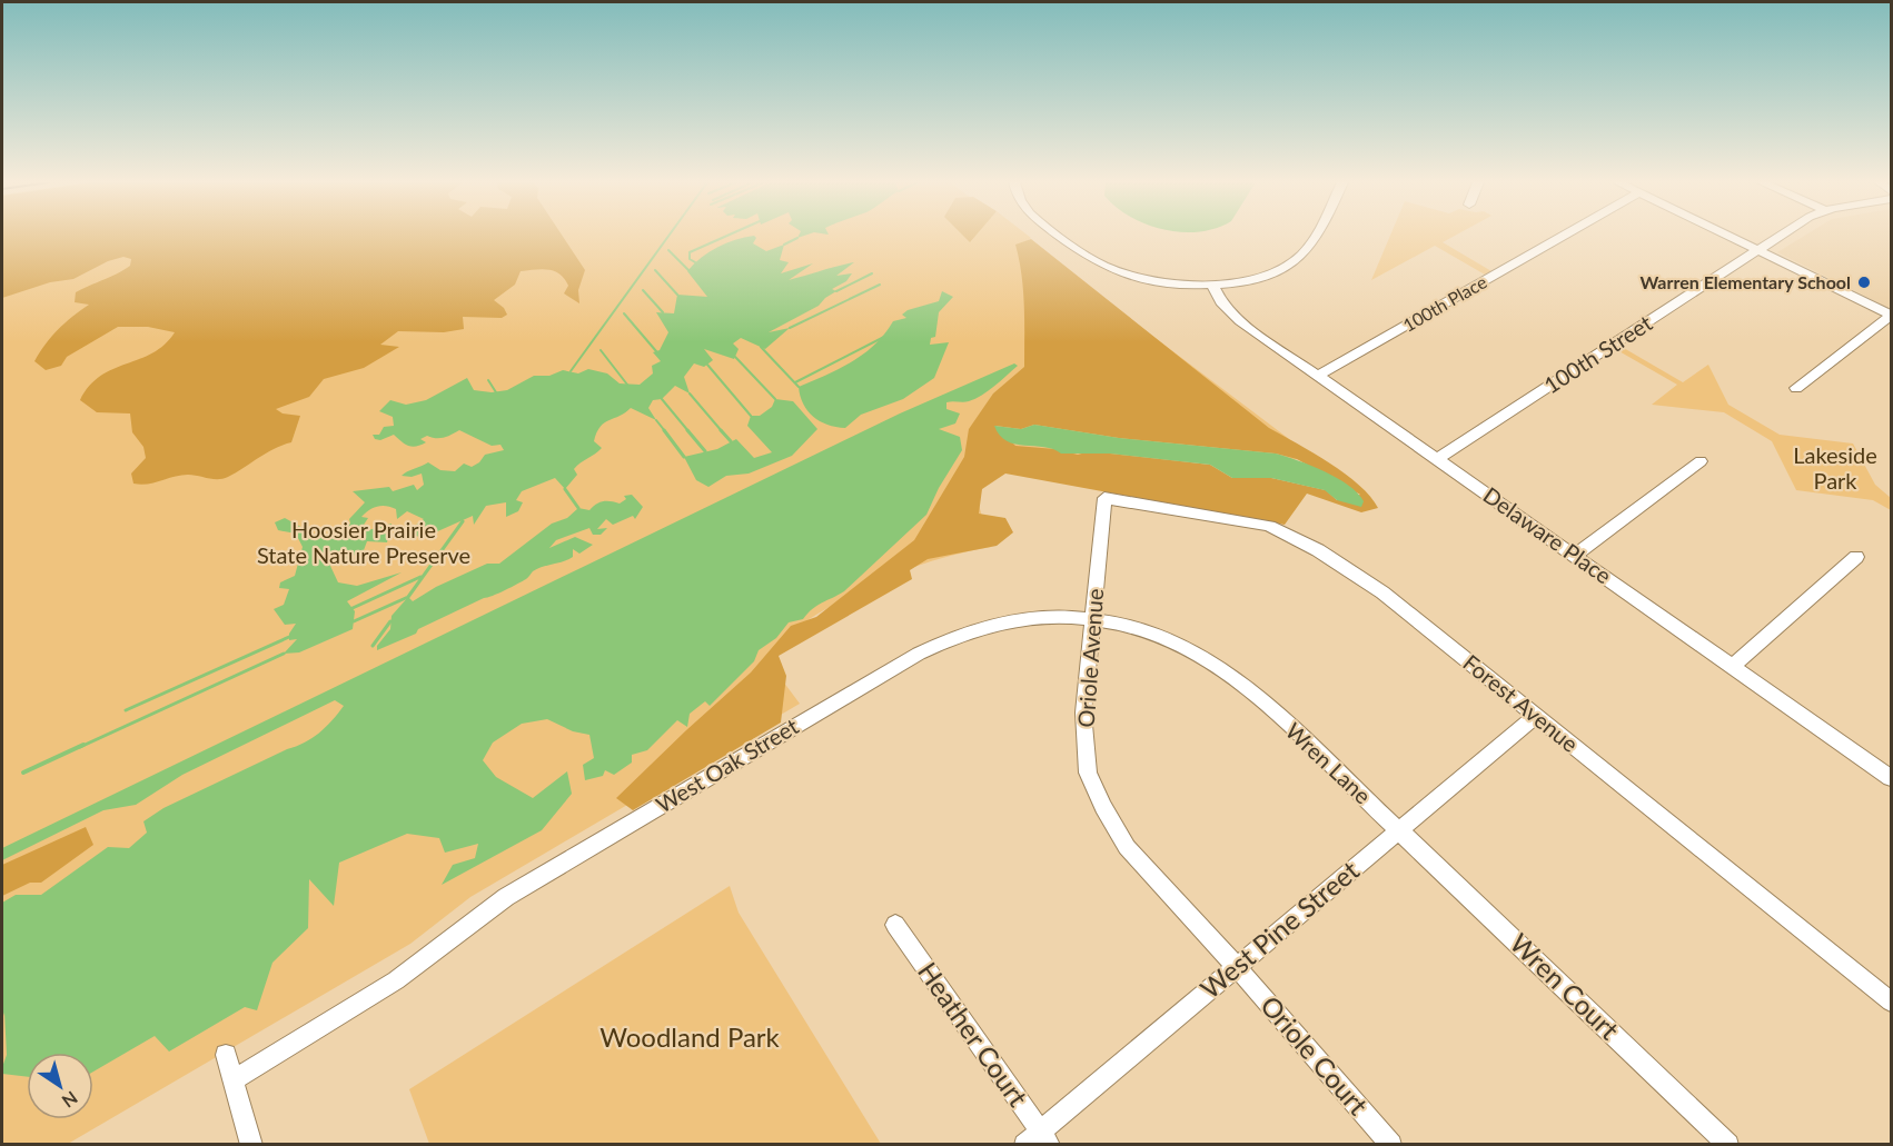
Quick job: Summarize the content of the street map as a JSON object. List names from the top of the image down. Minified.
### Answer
{"streets":{"street":["100th Place","100th Street","Delaware Place","Oriole Avenue","Forest Avenue","Wren Lane","West Oak Street","West Pine Street","Wren Court","Heather Court","Oriole Court"]},"crossings":[["100th Place","Delaware Place"],["100th Street","Delaware Place"],["Oriole Avenue","Forest Avenue"],["Oriole Avenue","West Oak Street"],["Oriole Avenue","West Pine Street"],["Oriole Avenue","Oriole Court"],["Forest Avenue","West Pine Street"],["Wren Lane","West Oak Street"],["Wren Lane","West Pine Street"],["Wren Lane","Wren Court"],["West Pine Street","Wren Court"],["West Pine Street","Heather Court"],["West Pine Street","Oriole Court"]],"parks":["Lakeside Park","Hoosier Prairie State Nature Preserve","Woodland Park"],"places":["Warren Elementary School"],"north":"bottom right"}
